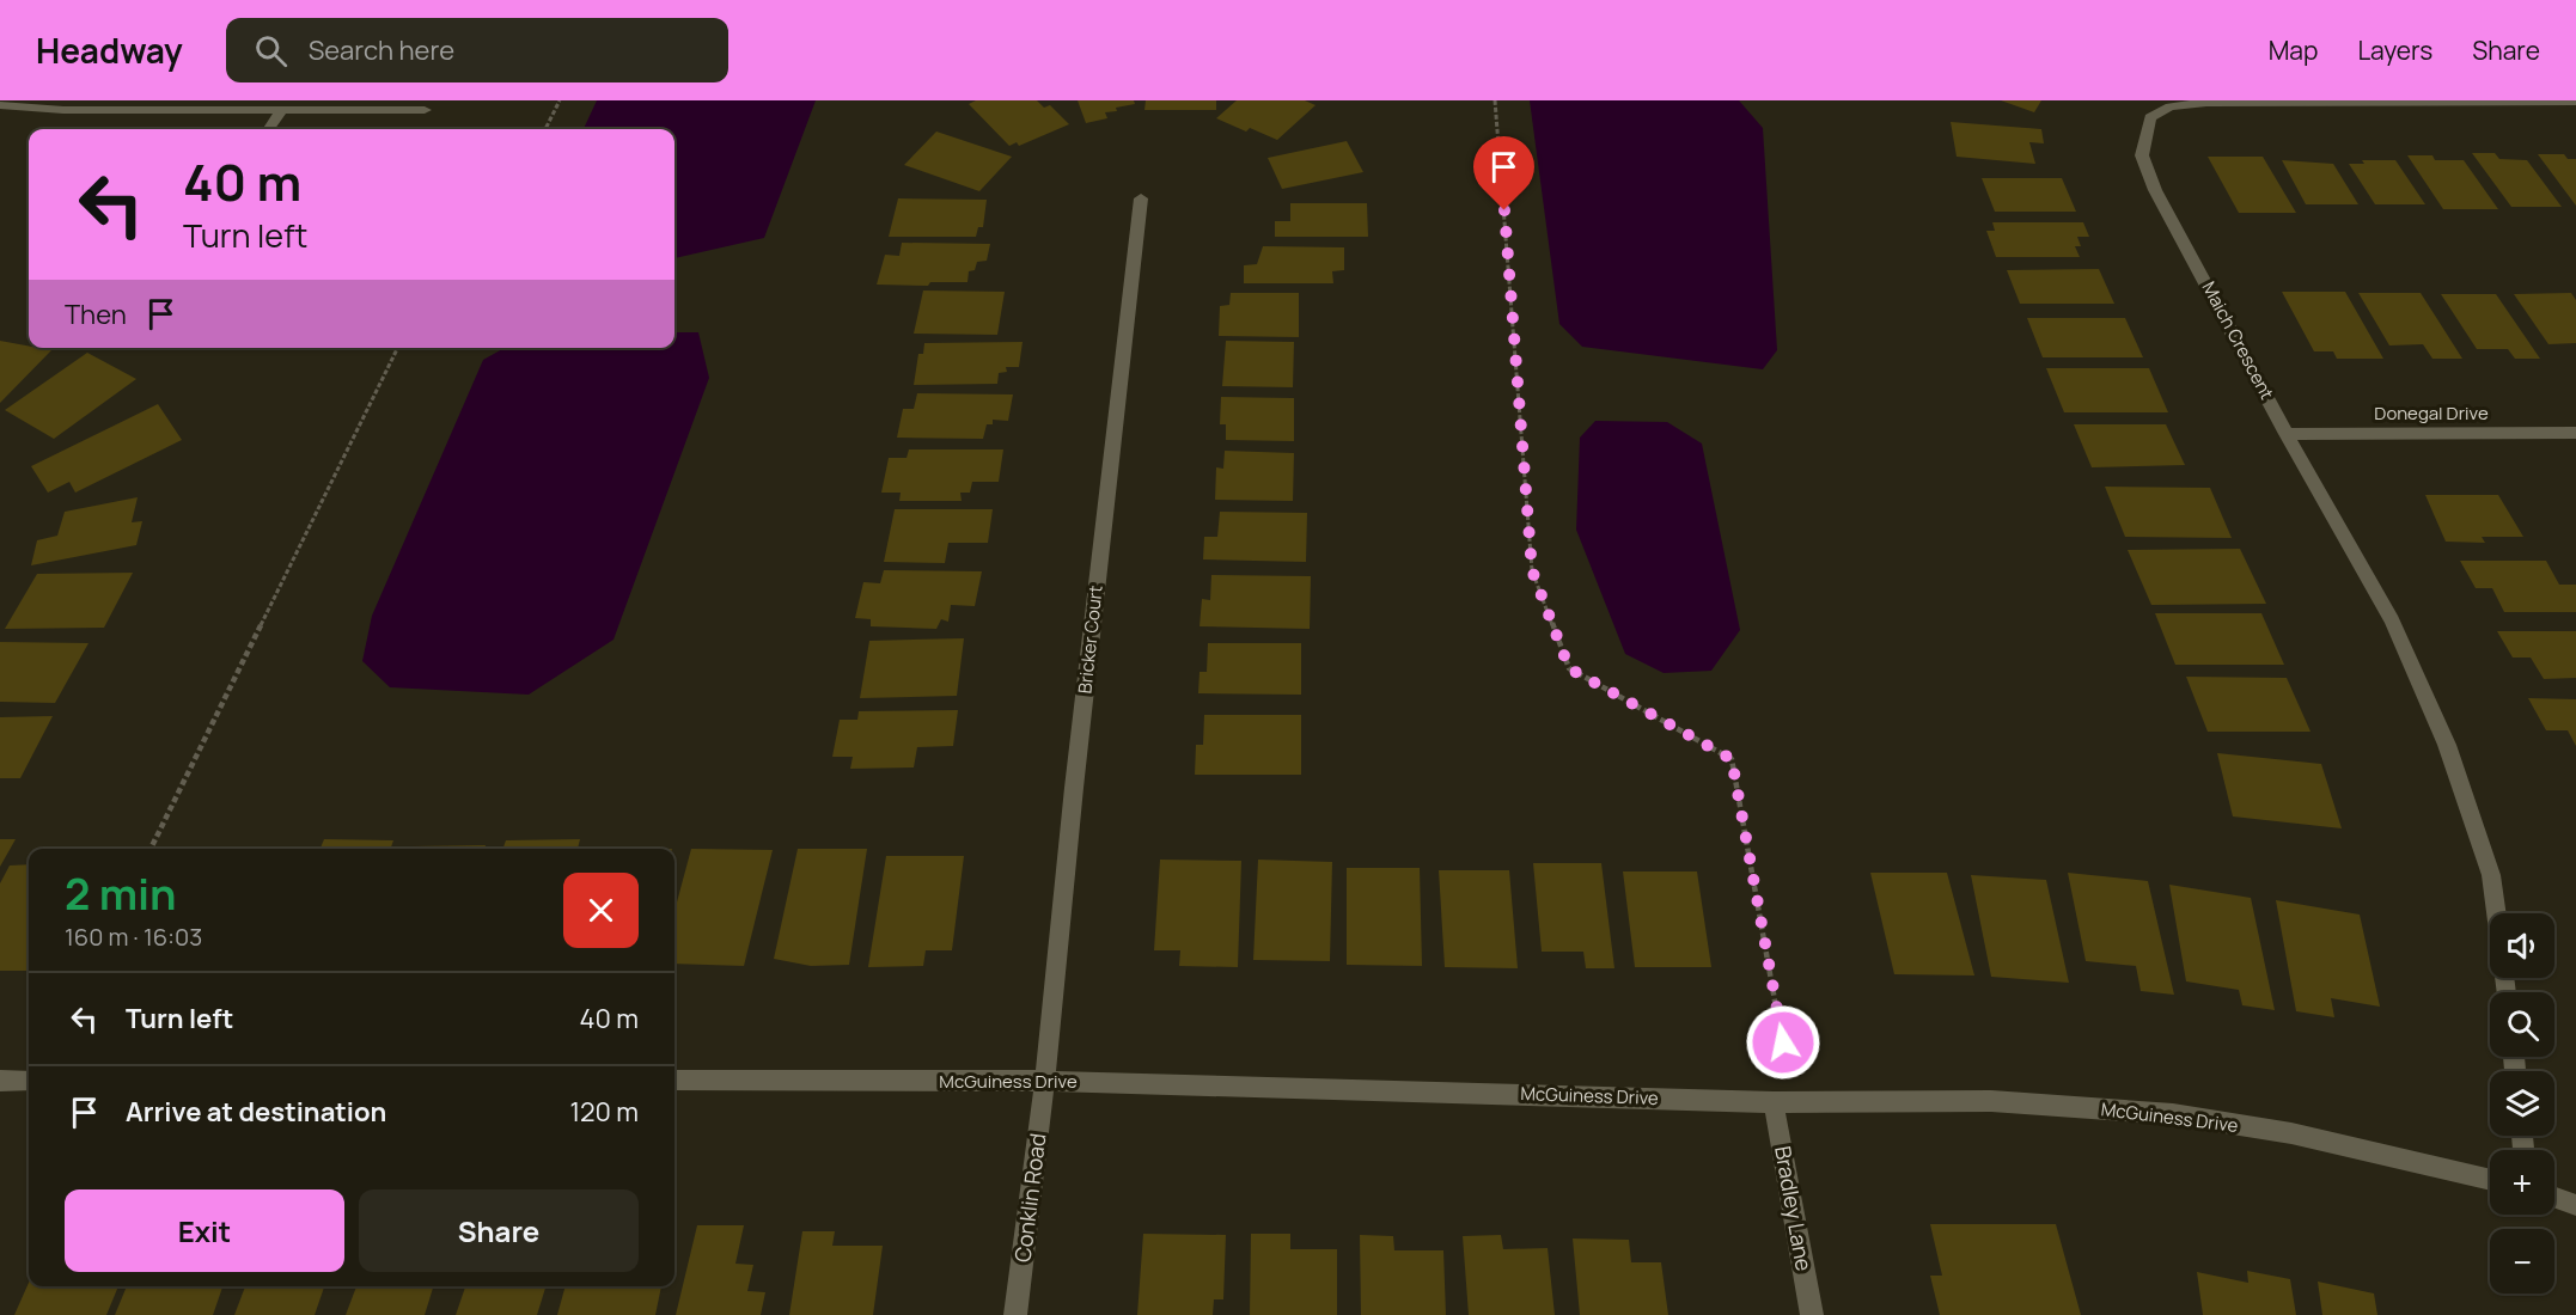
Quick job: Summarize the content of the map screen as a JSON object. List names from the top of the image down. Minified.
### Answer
{"streets":{"street":["Maich Crescent","Donegal Drive","Bricker Court","McGuiness Drive","Conklin Road","Bradley Lane"]},"crossings":[["Maich Crescent","Donegal Drive"],["Bricker Court","McGuiness Drive"],["Bricker Court","Conklin Road"],["McGuiness Drive","Conklin Road"],["McGuiness Drive","Bradley Lane"]],"page":{"header":"Headway","search":"Search here","nav":["Map","Layers","Share"],"turn":["40 m","Turn left"],"then":"Then","heading":["2 min","160 m · 16:03"],"map_buttons":["+","−"],"list":[{"name":"Turn left","value":"40 m"},{"name":"Arrive at destination","value":"120 m"}],"buttons":["Exit","Share"]}}
